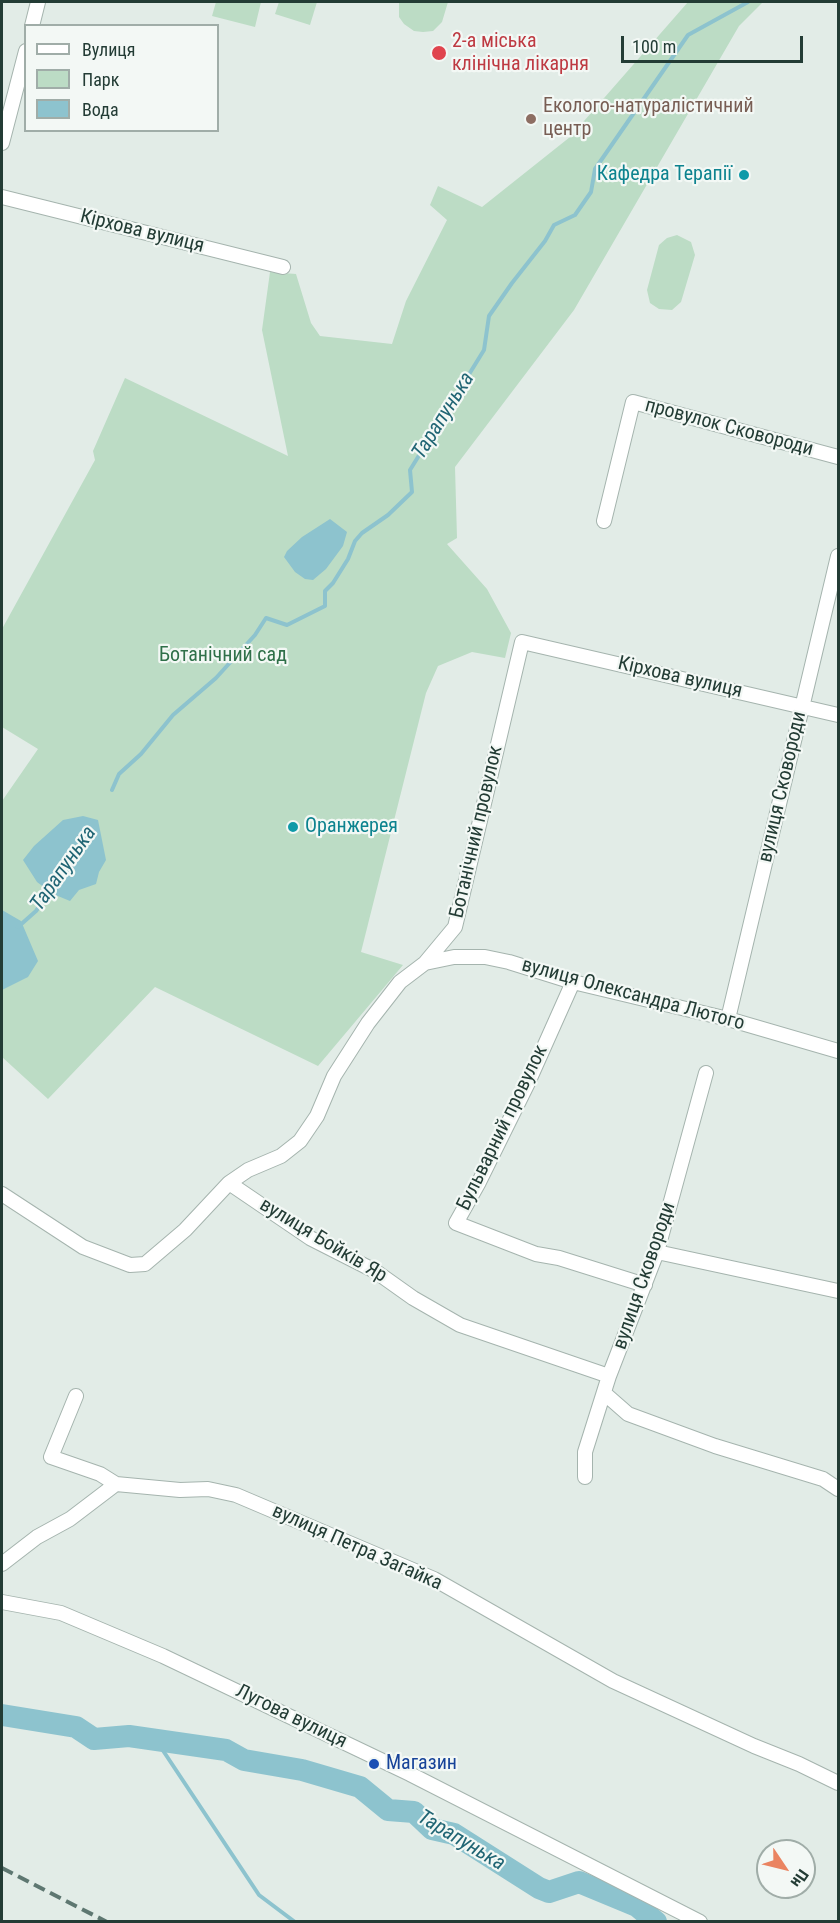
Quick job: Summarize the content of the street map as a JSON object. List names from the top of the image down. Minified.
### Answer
{"streets":{"street":["Кірхова вулиця","провулок Сковороди","вулиця Сковороди","Ботанічний провулок","вулиця Олександра Лютого","Бульварний провулок","вулиця Бойків Яр","вулиця Петра Загайка","Лугова вулиця"]},"crossings":[["Кірхова вулиця","вулиця Сковороди"],["Кірхова вулиця","Ботанічний провулок"],["вулиця Сковороди","вулиця Олександра Лютого"],["вулиця Сковороди","Бульварний провулок"],["вулиця Сковороди","вулиця Бойків Яр"],["Ботанічний провулок","вулиця Олександра Лютого"],["Ботанічний провулок","вулиця Бойків Яр"],["вулиця Олександра Лютого","Бульварний провулок"]],"water":["Тарапунька"],"parks":["Ботанічний сад"],"places":["2-а міська клінічна лікарня","Еколого-натуралістичний центр","Кафедра Терапії","Оранжерея","Магазин"],"legend":["Вулиця","Парк","Вода"],"scale_bar":"100 m","north":"bottom right"}
